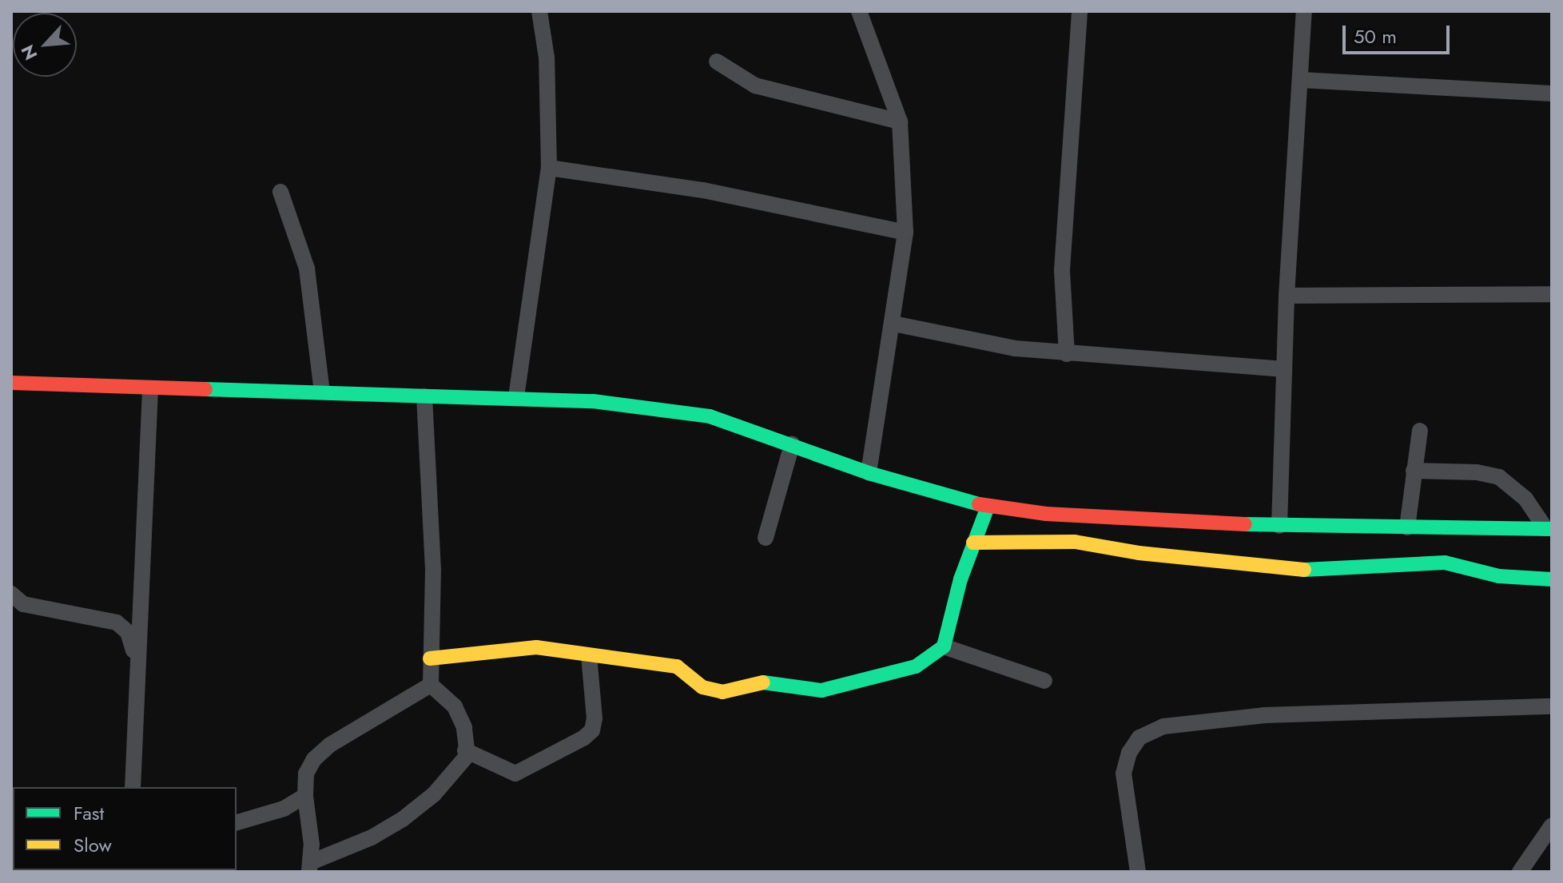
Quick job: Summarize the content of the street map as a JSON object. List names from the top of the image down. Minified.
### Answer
{"legend":["Fast","Slow"],"scale_bar":"50 m","north":"bottom left"}
